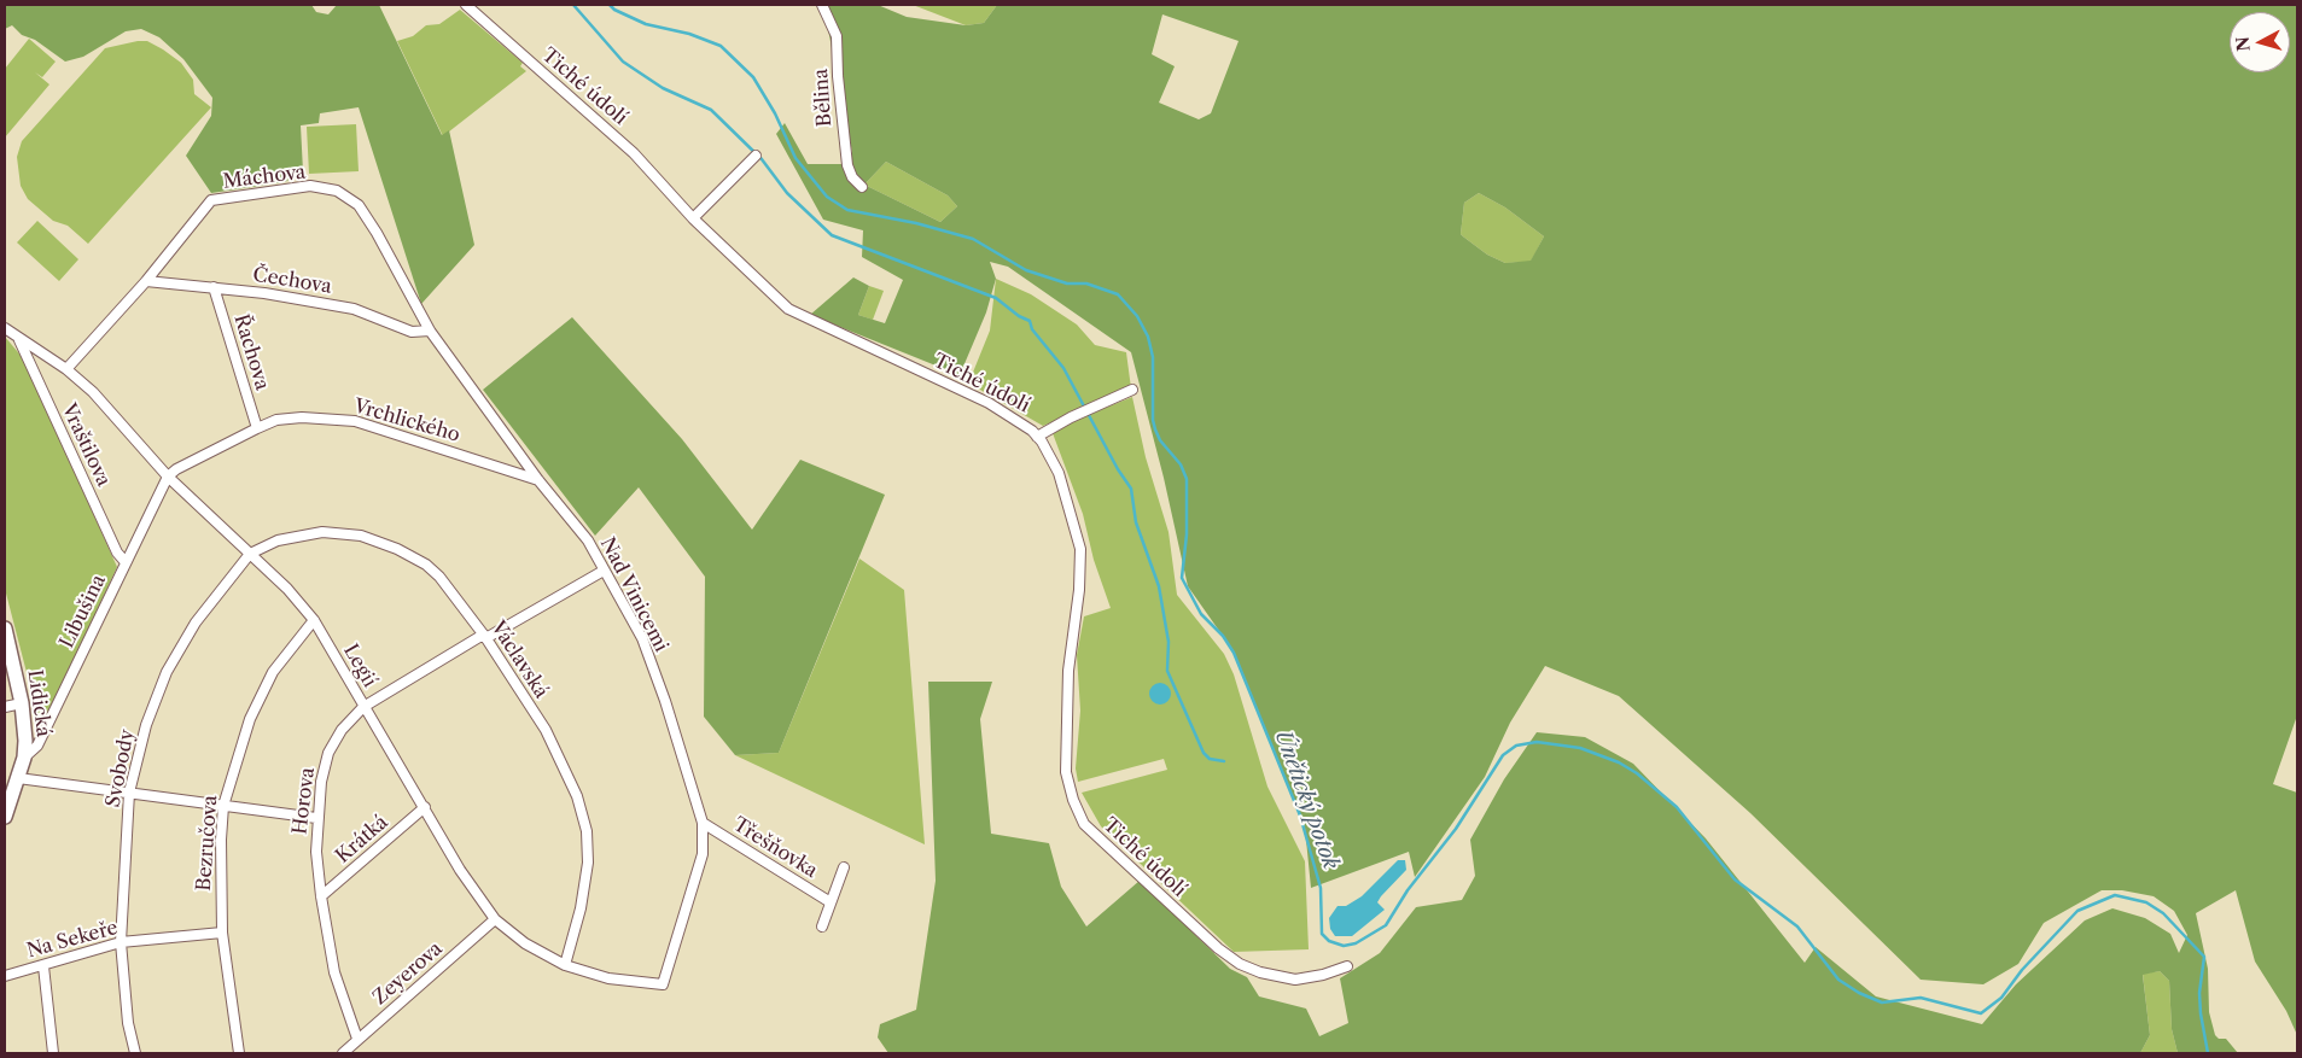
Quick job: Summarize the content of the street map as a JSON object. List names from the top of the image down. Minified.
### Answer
{"streets":{"street":["Tiché údolí","Bělina","Máchova","Čechova","Řachova","Vrchlického","Vraštilova","Nad Vinicemi","Libušina","Václavská","Legií","Lidická","Svobody","Horova","Krátká","Bezručova","Třešňovka","Na Sekeře","Zeyerova"]},"crossings":[["Máchova","Čechova"],["Máchova","Nad Vinicemi"],["Máchova","Legií"],["Čechova","Řachova"],["Čechova","Nad Vinicemi"],["Řachova","Vrchlického"],["Vrchlického","Nad Vinicemi"],["Vrchlického","Libušina"],["Vrchlického","Legií"],["Vraštilova","Libušina"],["Vraštilova","Legií"],["Nad Vinicemi","Legií"],["Nad Vinicemi","Horova"],["Nad Vinicemi","Třešňovka"],["Libušina","Legií"],["Libušina","Lidická"],["Václavská","Legií"],["Václavská","Svobody"],["Václavská","Horova"],["Legií","Svobody"],["Legií","Horova"],["Legií","Krátká"],["Legií","Bezručova"],["Legií","Zeyerova"],["Svobody","Na Sekeře"],["Horova","Krátká"],["Horova","Zeyerova"],["Bezručova","Na Sekeře"]],"water":["Únětický potok"],"north":"left"}
